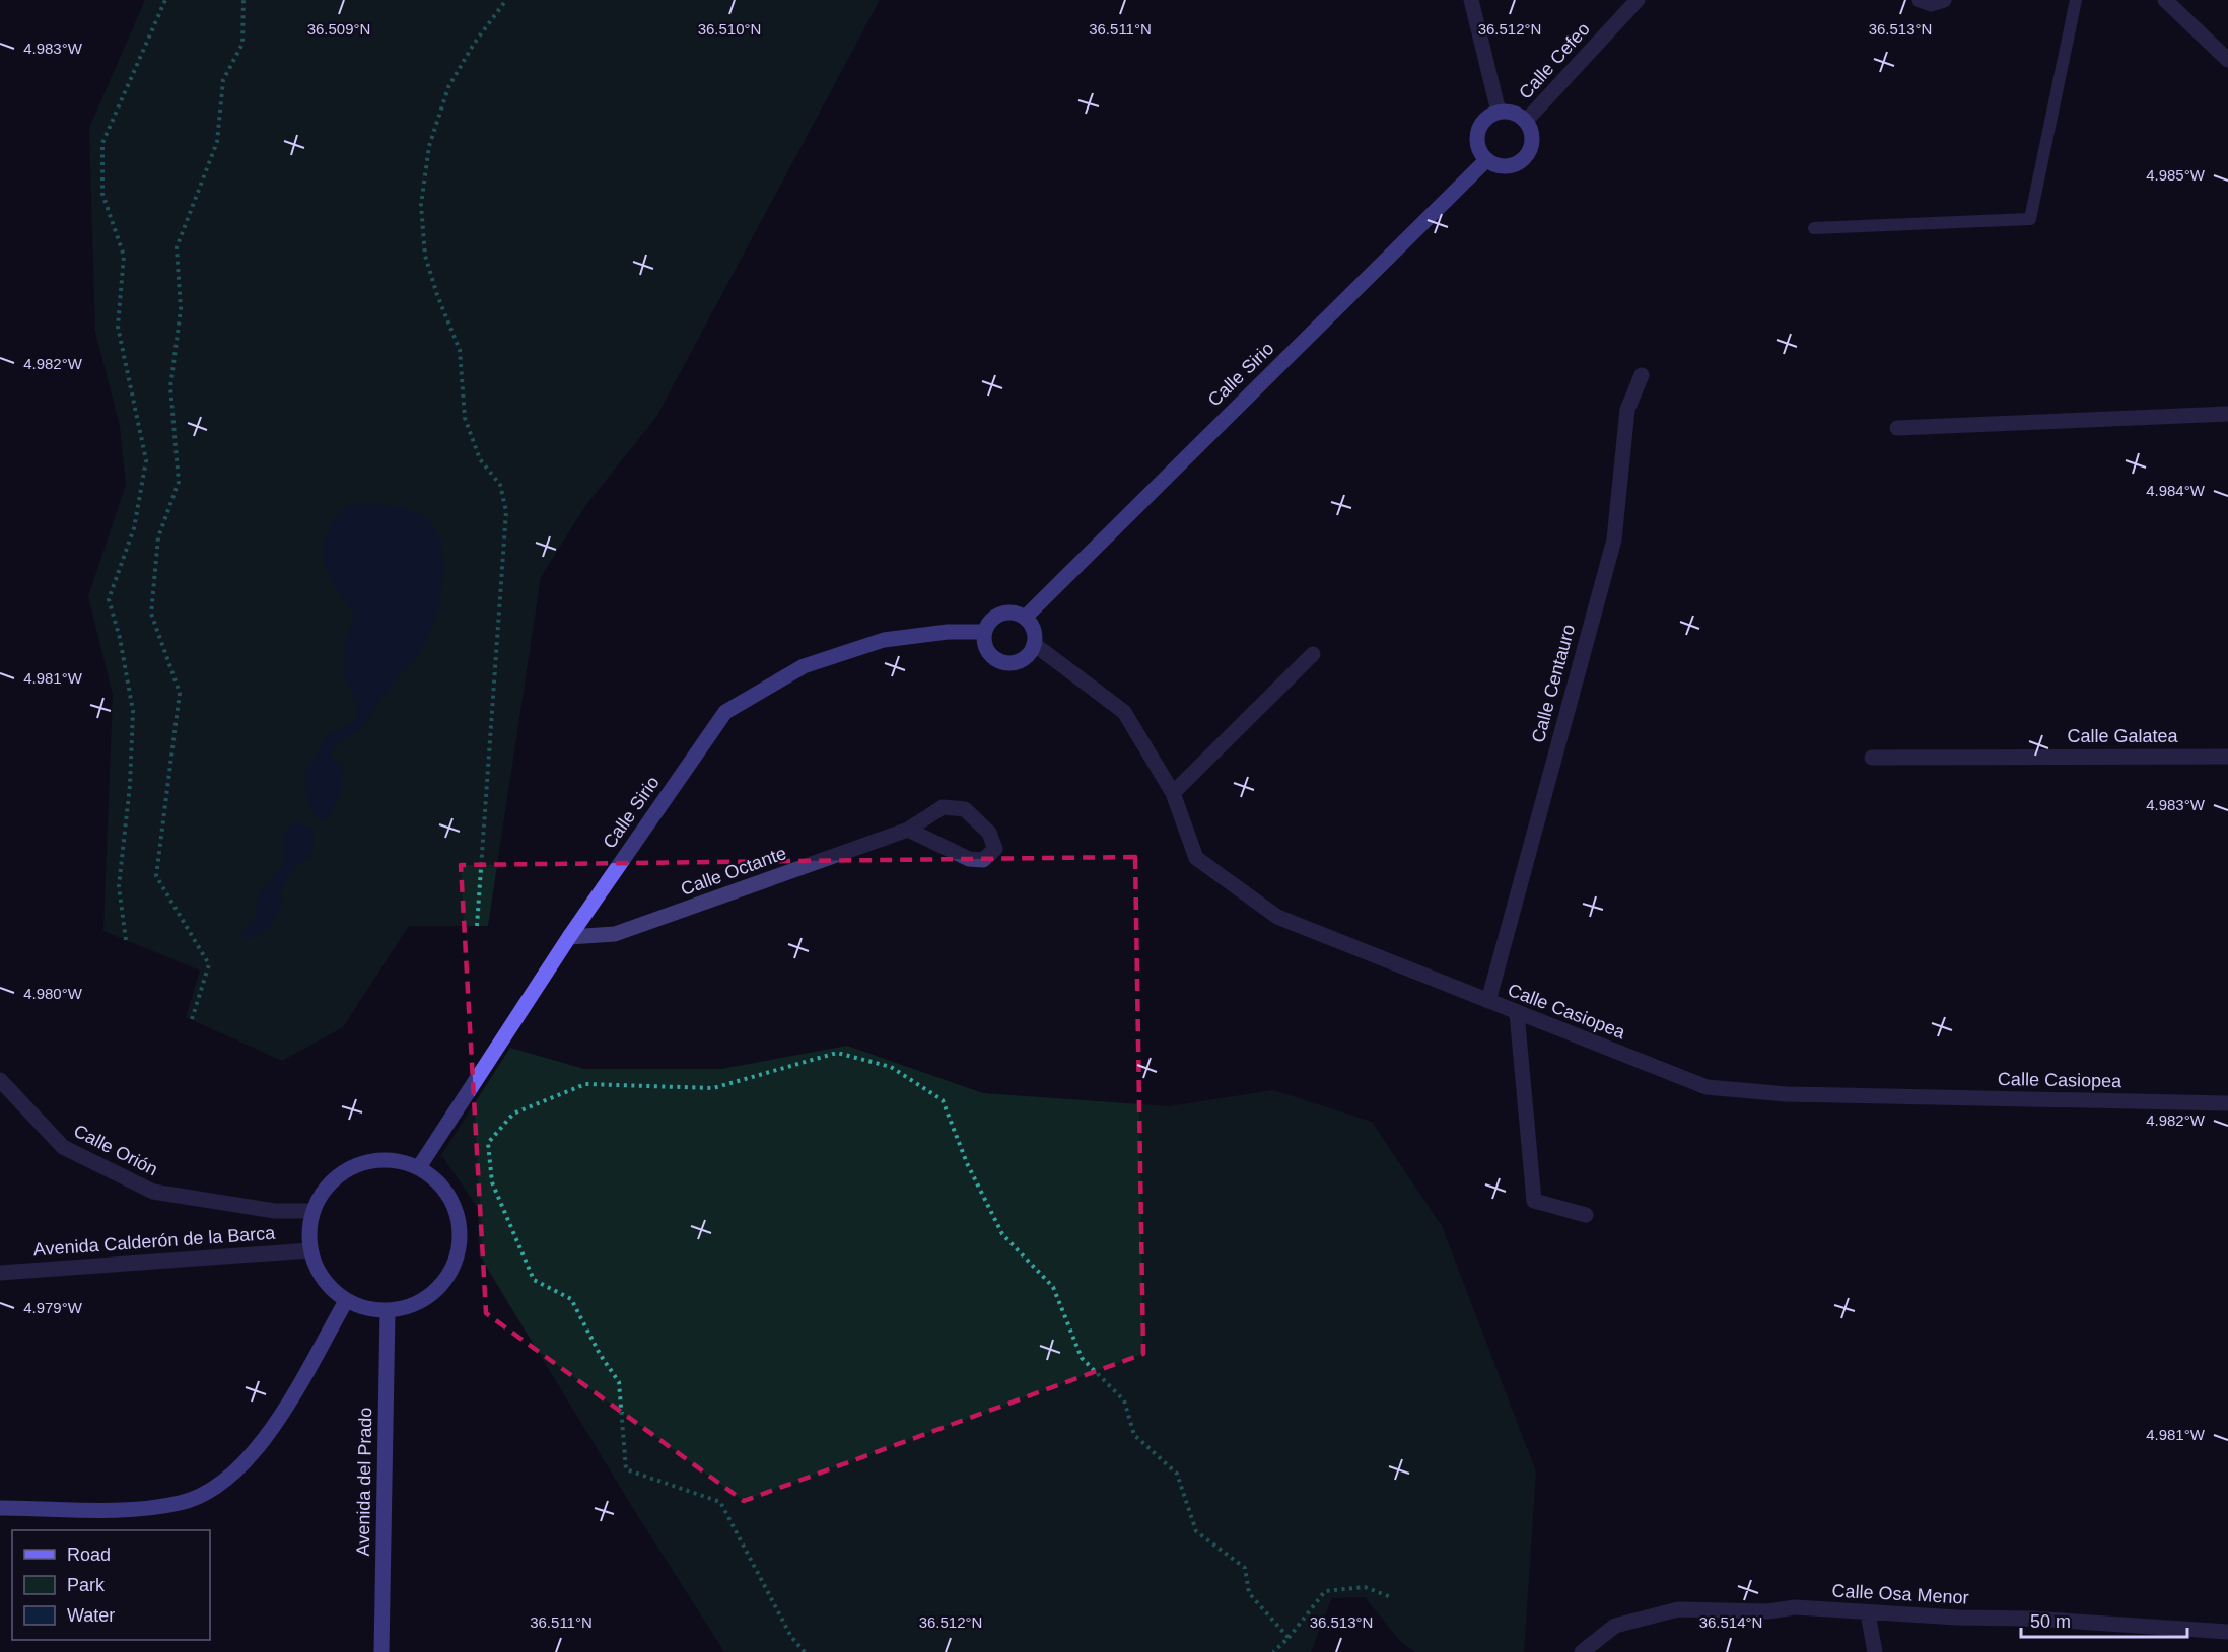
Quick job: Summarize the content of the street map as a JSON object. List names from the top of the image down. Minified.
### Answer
{"streets":{"street":["Calle Cefeo","Calle Sirio","Calle Centauro","Calle Galatea","Calle Octante","Calle Casiopea","Calle Orión","Avenida Calderón de la Barca","Avenida del Prado","Calle Osa Menor"]},"crossings":[["Calle Cefeo","Calle Sirio"],["Calle Sirio","Calle Octante"],["Calle Sirio","Calle Casiopea"],["Calle Sirio","Calle Orión"],["Calle Sirio","Avenida Calderón de la Barca"],["Calle Sirio","Avenida del Prado"],["Calle Centauro","Calle Casiopea"],["Calle Orión","Avenida Calderón de la Barca"],["Calle Orión","Avenida del Prado"],["Avenida Calderón de la Barca","Avenida del Prado"]],"legend":["Road","Park","Water"],"scale_bar":"50 m","coordinates":["36.509°N","36.510°N","36.511°N","36.512°N","36.513°N","4.983°W","4.985°W","4.982°W","4.984°W","4.981°W","4.980°W","4.979°W","36.514°N"]}
